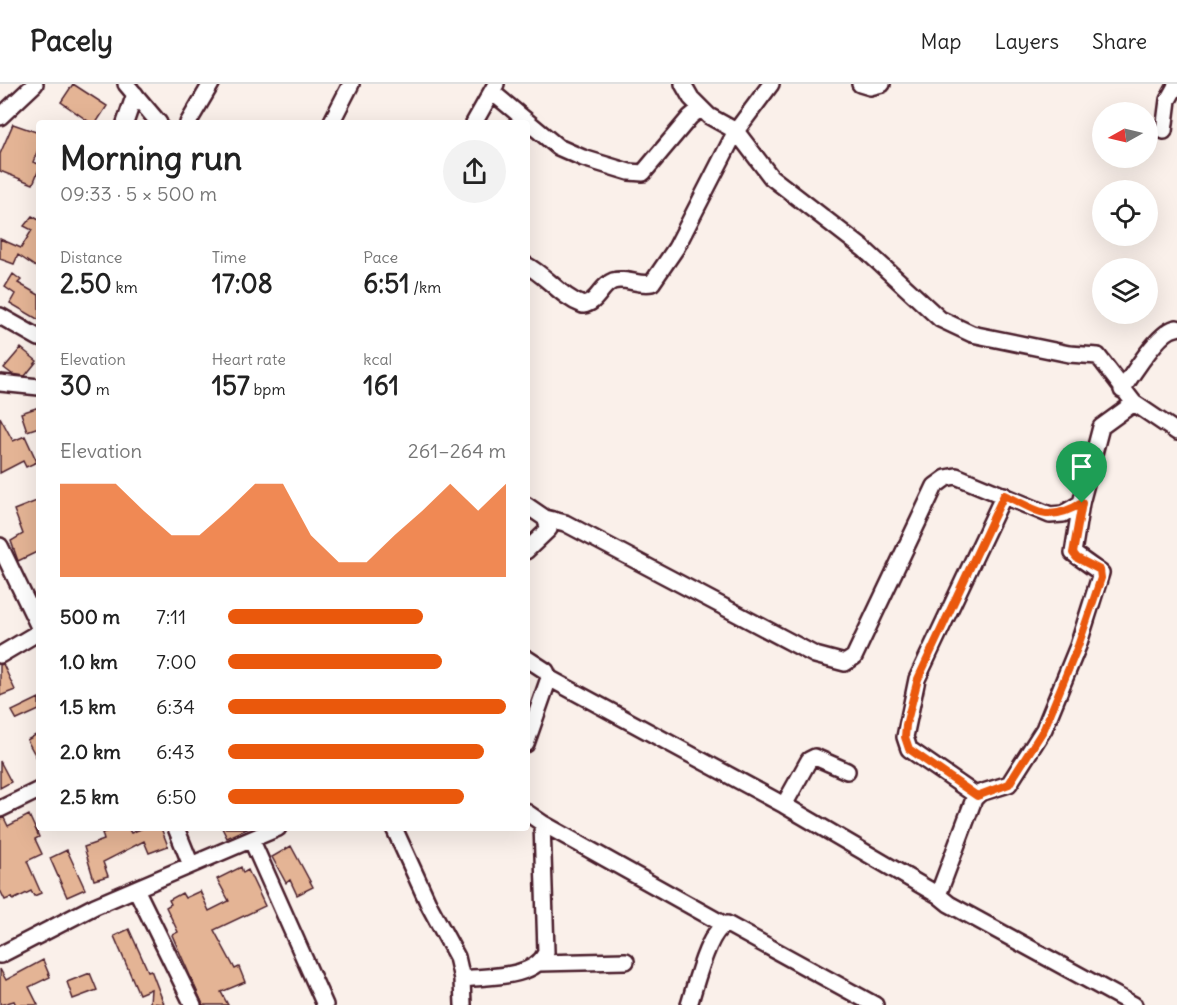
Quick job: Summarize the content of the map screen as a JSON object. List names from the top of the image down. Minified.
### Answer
{"north":"left","page":{"header":"Pacely","nav":["Map","Layers","Share"],"heading":["Morning run","09:33 · 5 × 500 m"],"stats":[["Distance","2.50 km"],["Time","17:08"],["Pace","6:51 /km"],["Elevation","30 m"],["Heart rate","157 bpm"],["kcal","161"]],"chart":["Elevation","261–264 m"],"list":[{"name":"500 m","note":"7:11"},{"name":"1.0 km","note":"7:00"},{"name":"1.5 km","note":"6:34"},{"name":"2.0 km","note":"6:43"},{"name":"2.5 km","note":"6:50"}]}}
